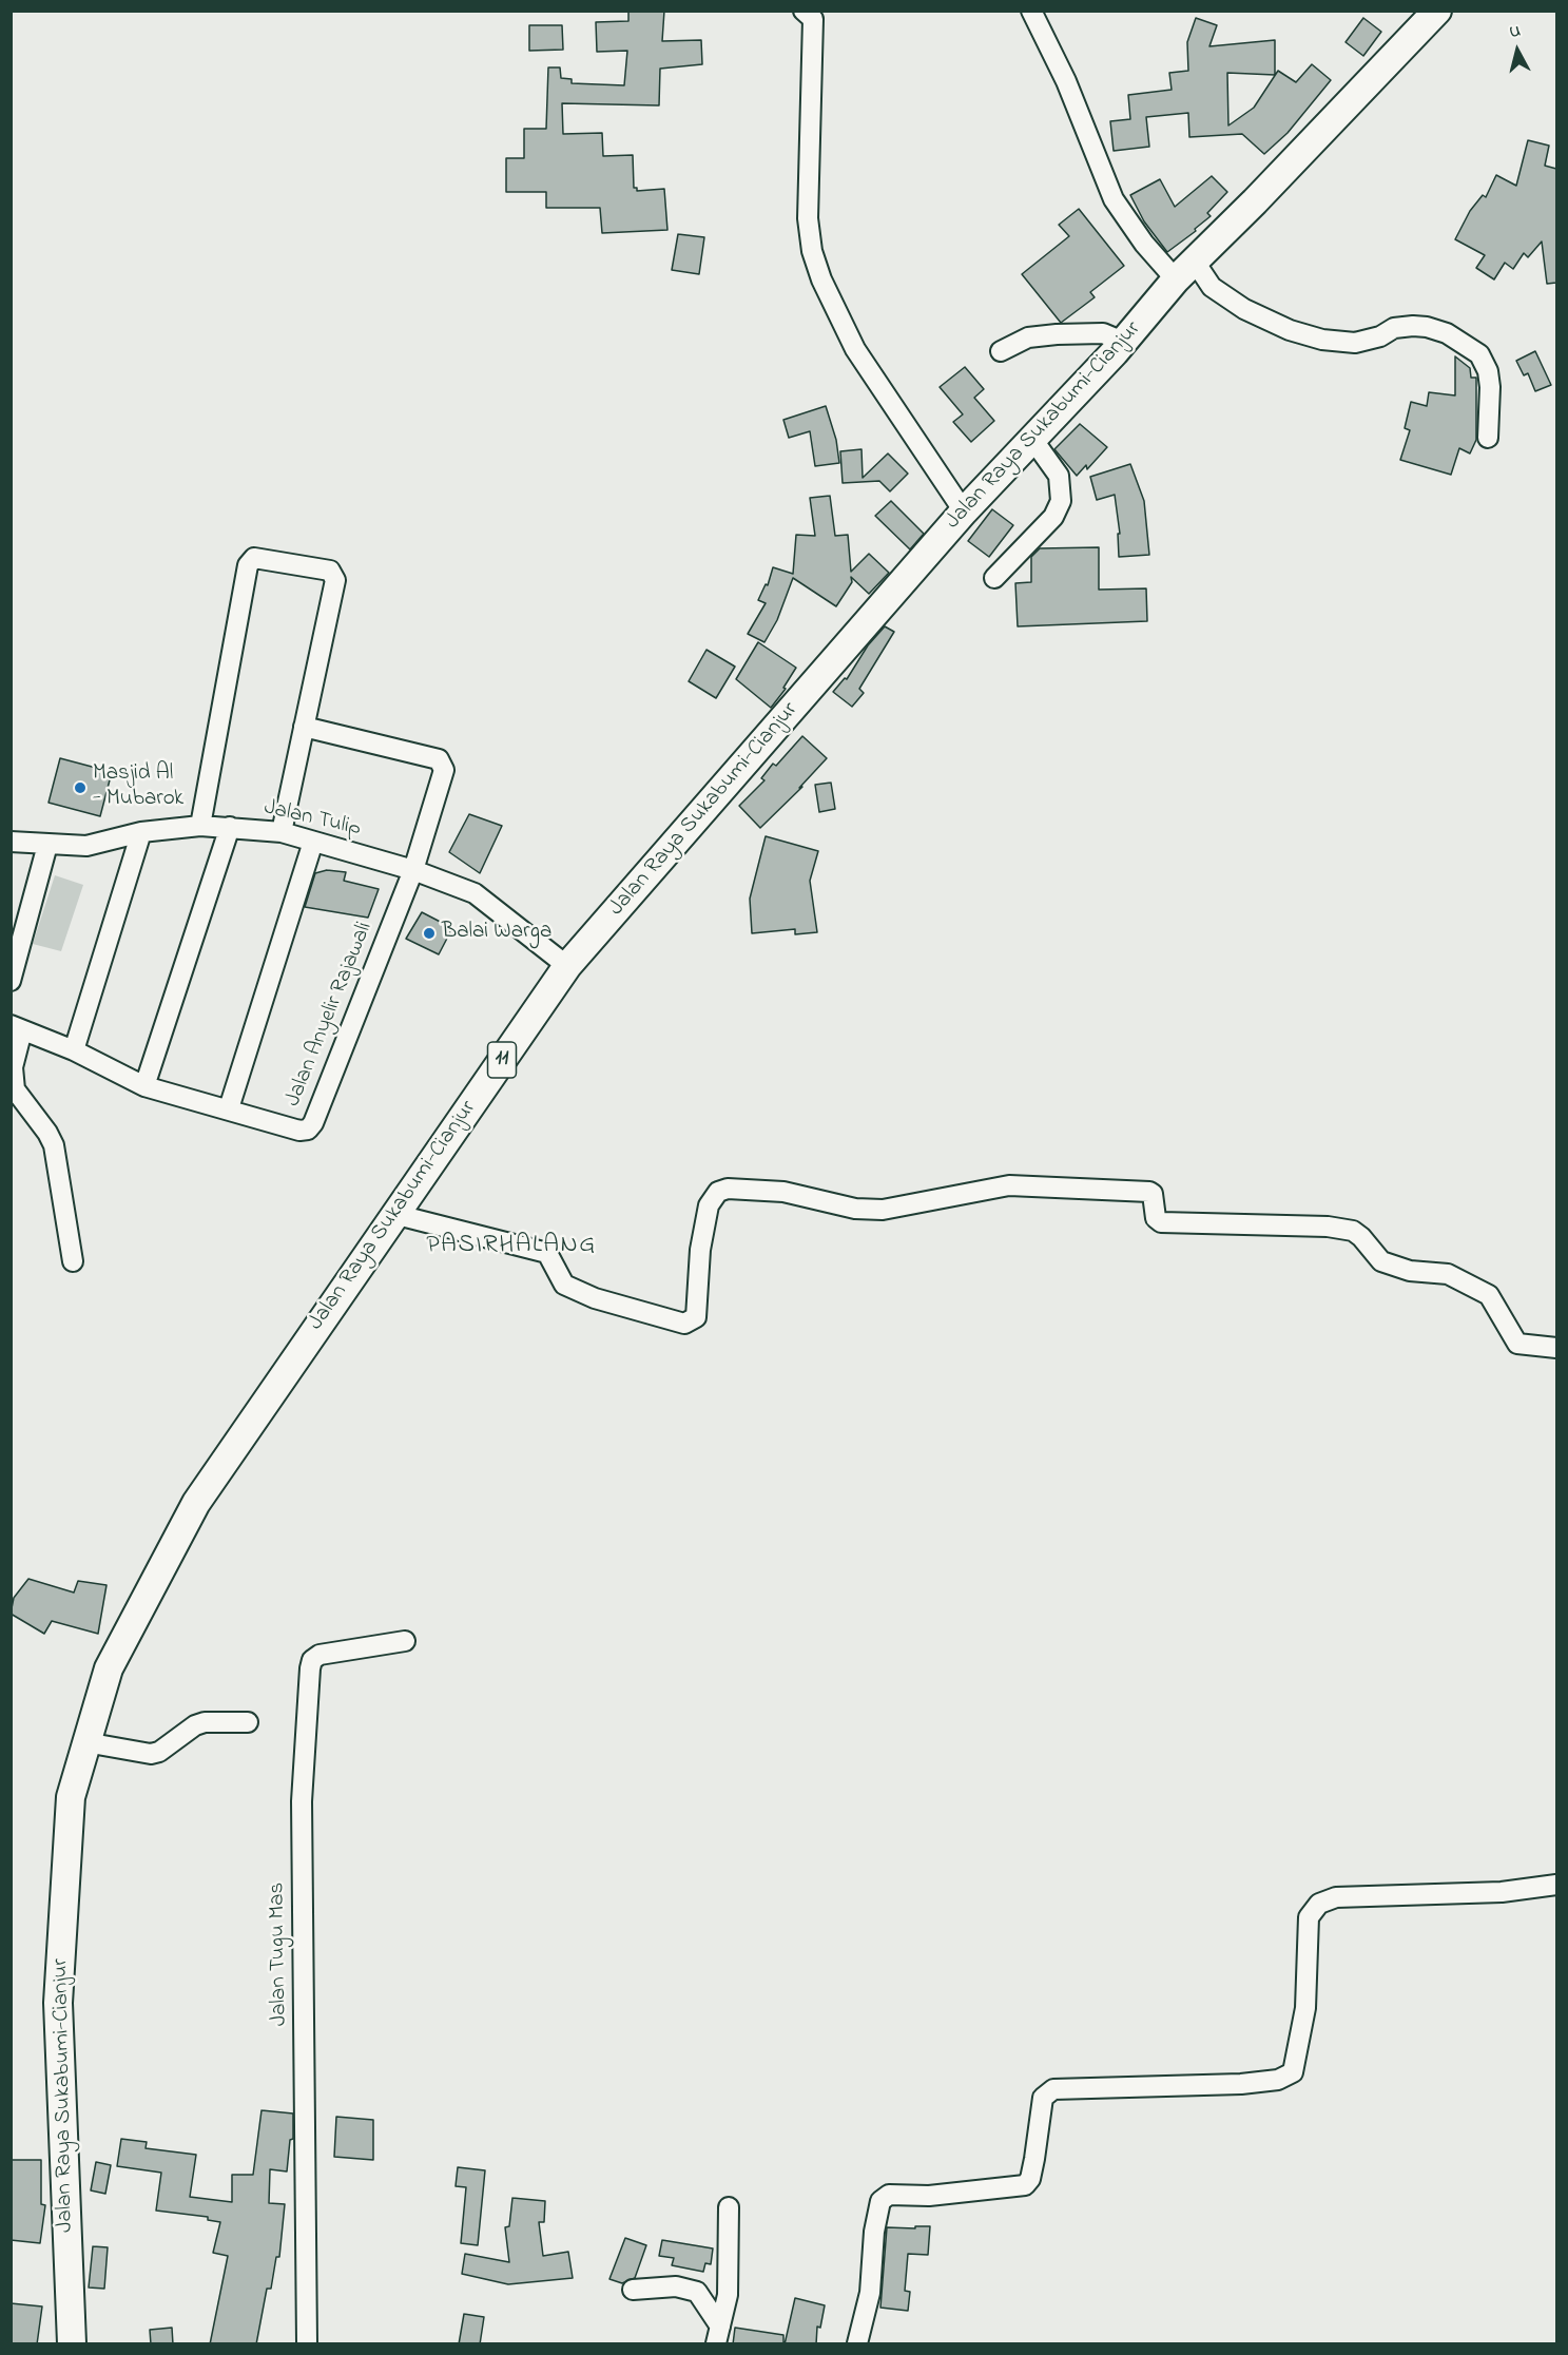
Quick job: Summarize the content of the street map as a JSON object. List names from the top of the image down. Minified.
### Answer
{"streets":{"highway":["Jalan Raya Sukabumi-Cianjur","11"],"street":["Jalan Tulip","Jalan Anyelir Rajawali","Jalan Tugu Mas"]},"crossings":[["Jalan Raya Sukabumi-Cianjur","Jalan Tulip"],["Jalan Tulip","Jalan Anyelir Rajawali"]],"districts":["PASIRHALANG"],"places":["Masjid Al - Mubarok","Balai Warga"],"north":"top"}
